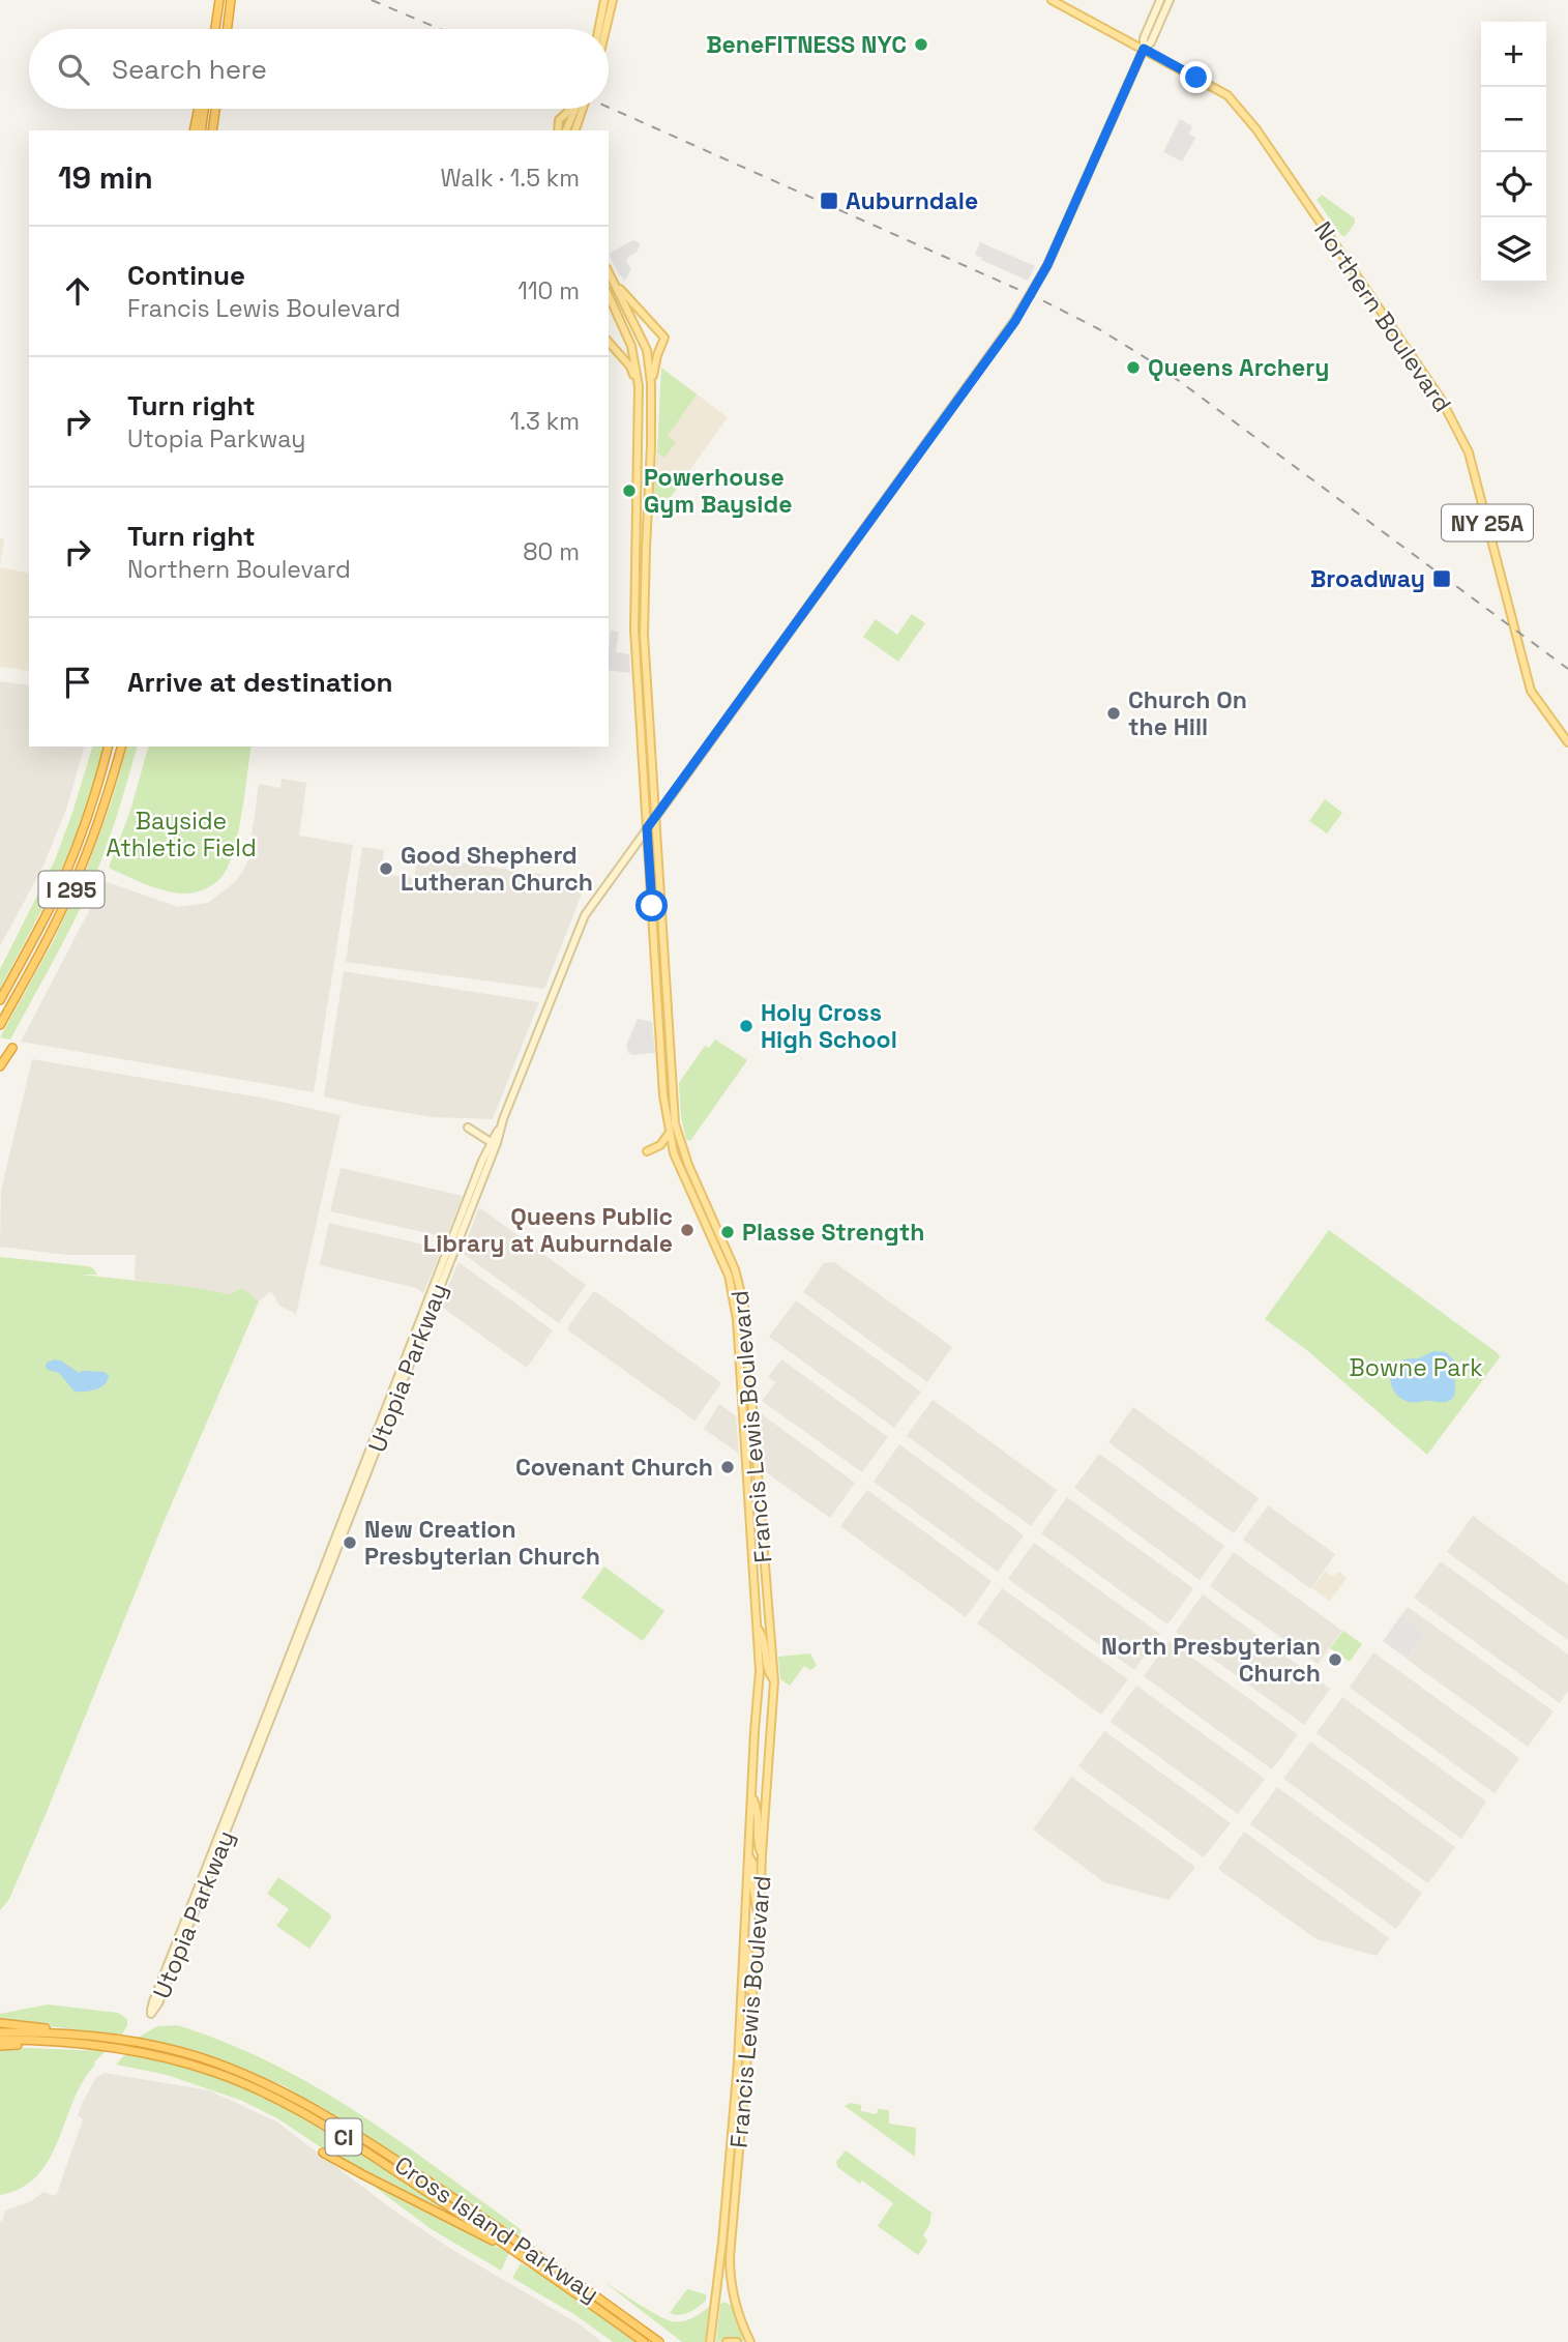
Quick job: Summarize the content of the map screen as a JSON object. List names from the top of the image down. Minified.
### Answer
{"streets":{"highway":["I 295","CI","Cross Island Parkway"],"main road":["Northern Boulevard","NY 25A","Utopia Parkway","Francis Lewis Boulevard"]},"crossings":[["Northern Boulevard","Utopia Parkway"],["Utopia Parkway","Francis Lewis Boulevard"]],"parks":["Bayside Athletic Field","Bowne Park"],"places":{"other":["BeneFITNESS NYC","Queens Archery","Powerhouse Gym Bayside","Church On the Hill","Good Shepherd Lutheran Church","Holy Cross High School","Queens Public Library at Auburndale","Plasse Strength","Covenant Church","New Creation Presbyterian Church","North Presbyterian Church"],"transit":["Auburndale","Broadway"]},"page":{"map_buttons":["+","−"],"search":"Search here","heading":["19 min","Walk · 1.5 km"],"list":[["Continue","Francis Lewis Boulevard","110 m"],["Turn right","Utopia Parkway","1.3 km"],["Turn right","Northern Boulevard","80 m"],"Arrive at destination"]}}
